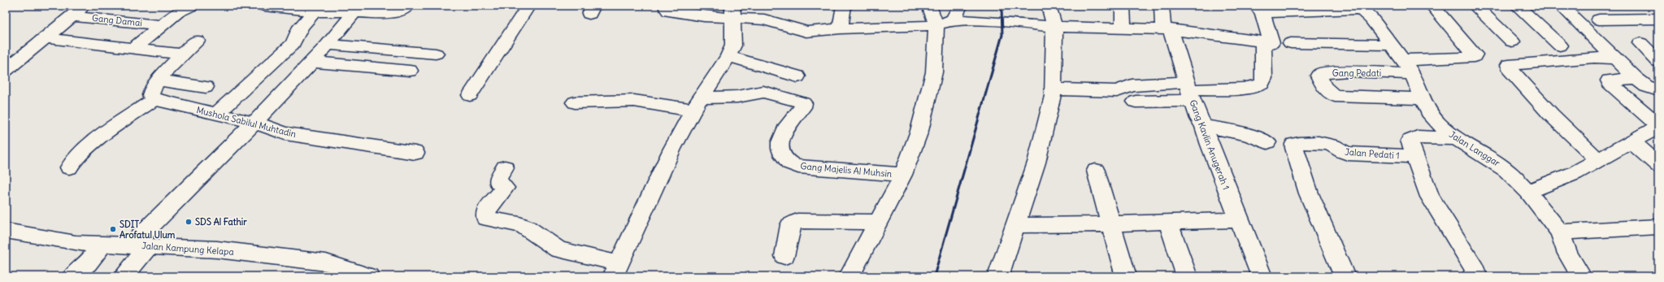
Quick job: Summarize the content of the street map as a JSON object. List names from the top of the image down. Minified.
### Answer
{"streets":{"street":["Gang Damai","Gang Pedati","Mushola Sabilul Muhtadin","Gang Kavlin Anugerah 1","Jalan Langgar","Jalan Pedati 1","Gang Majelis Al Muhsin","Jalan Kampung Kelapa"]},"crossings":[["Gang Pedati","Jalan Langgar"],["Jalan Langgar","Jalan Pedati 1"]],"places":["SDS Al Fathir","SDIT Arofatul Ulum"]}
